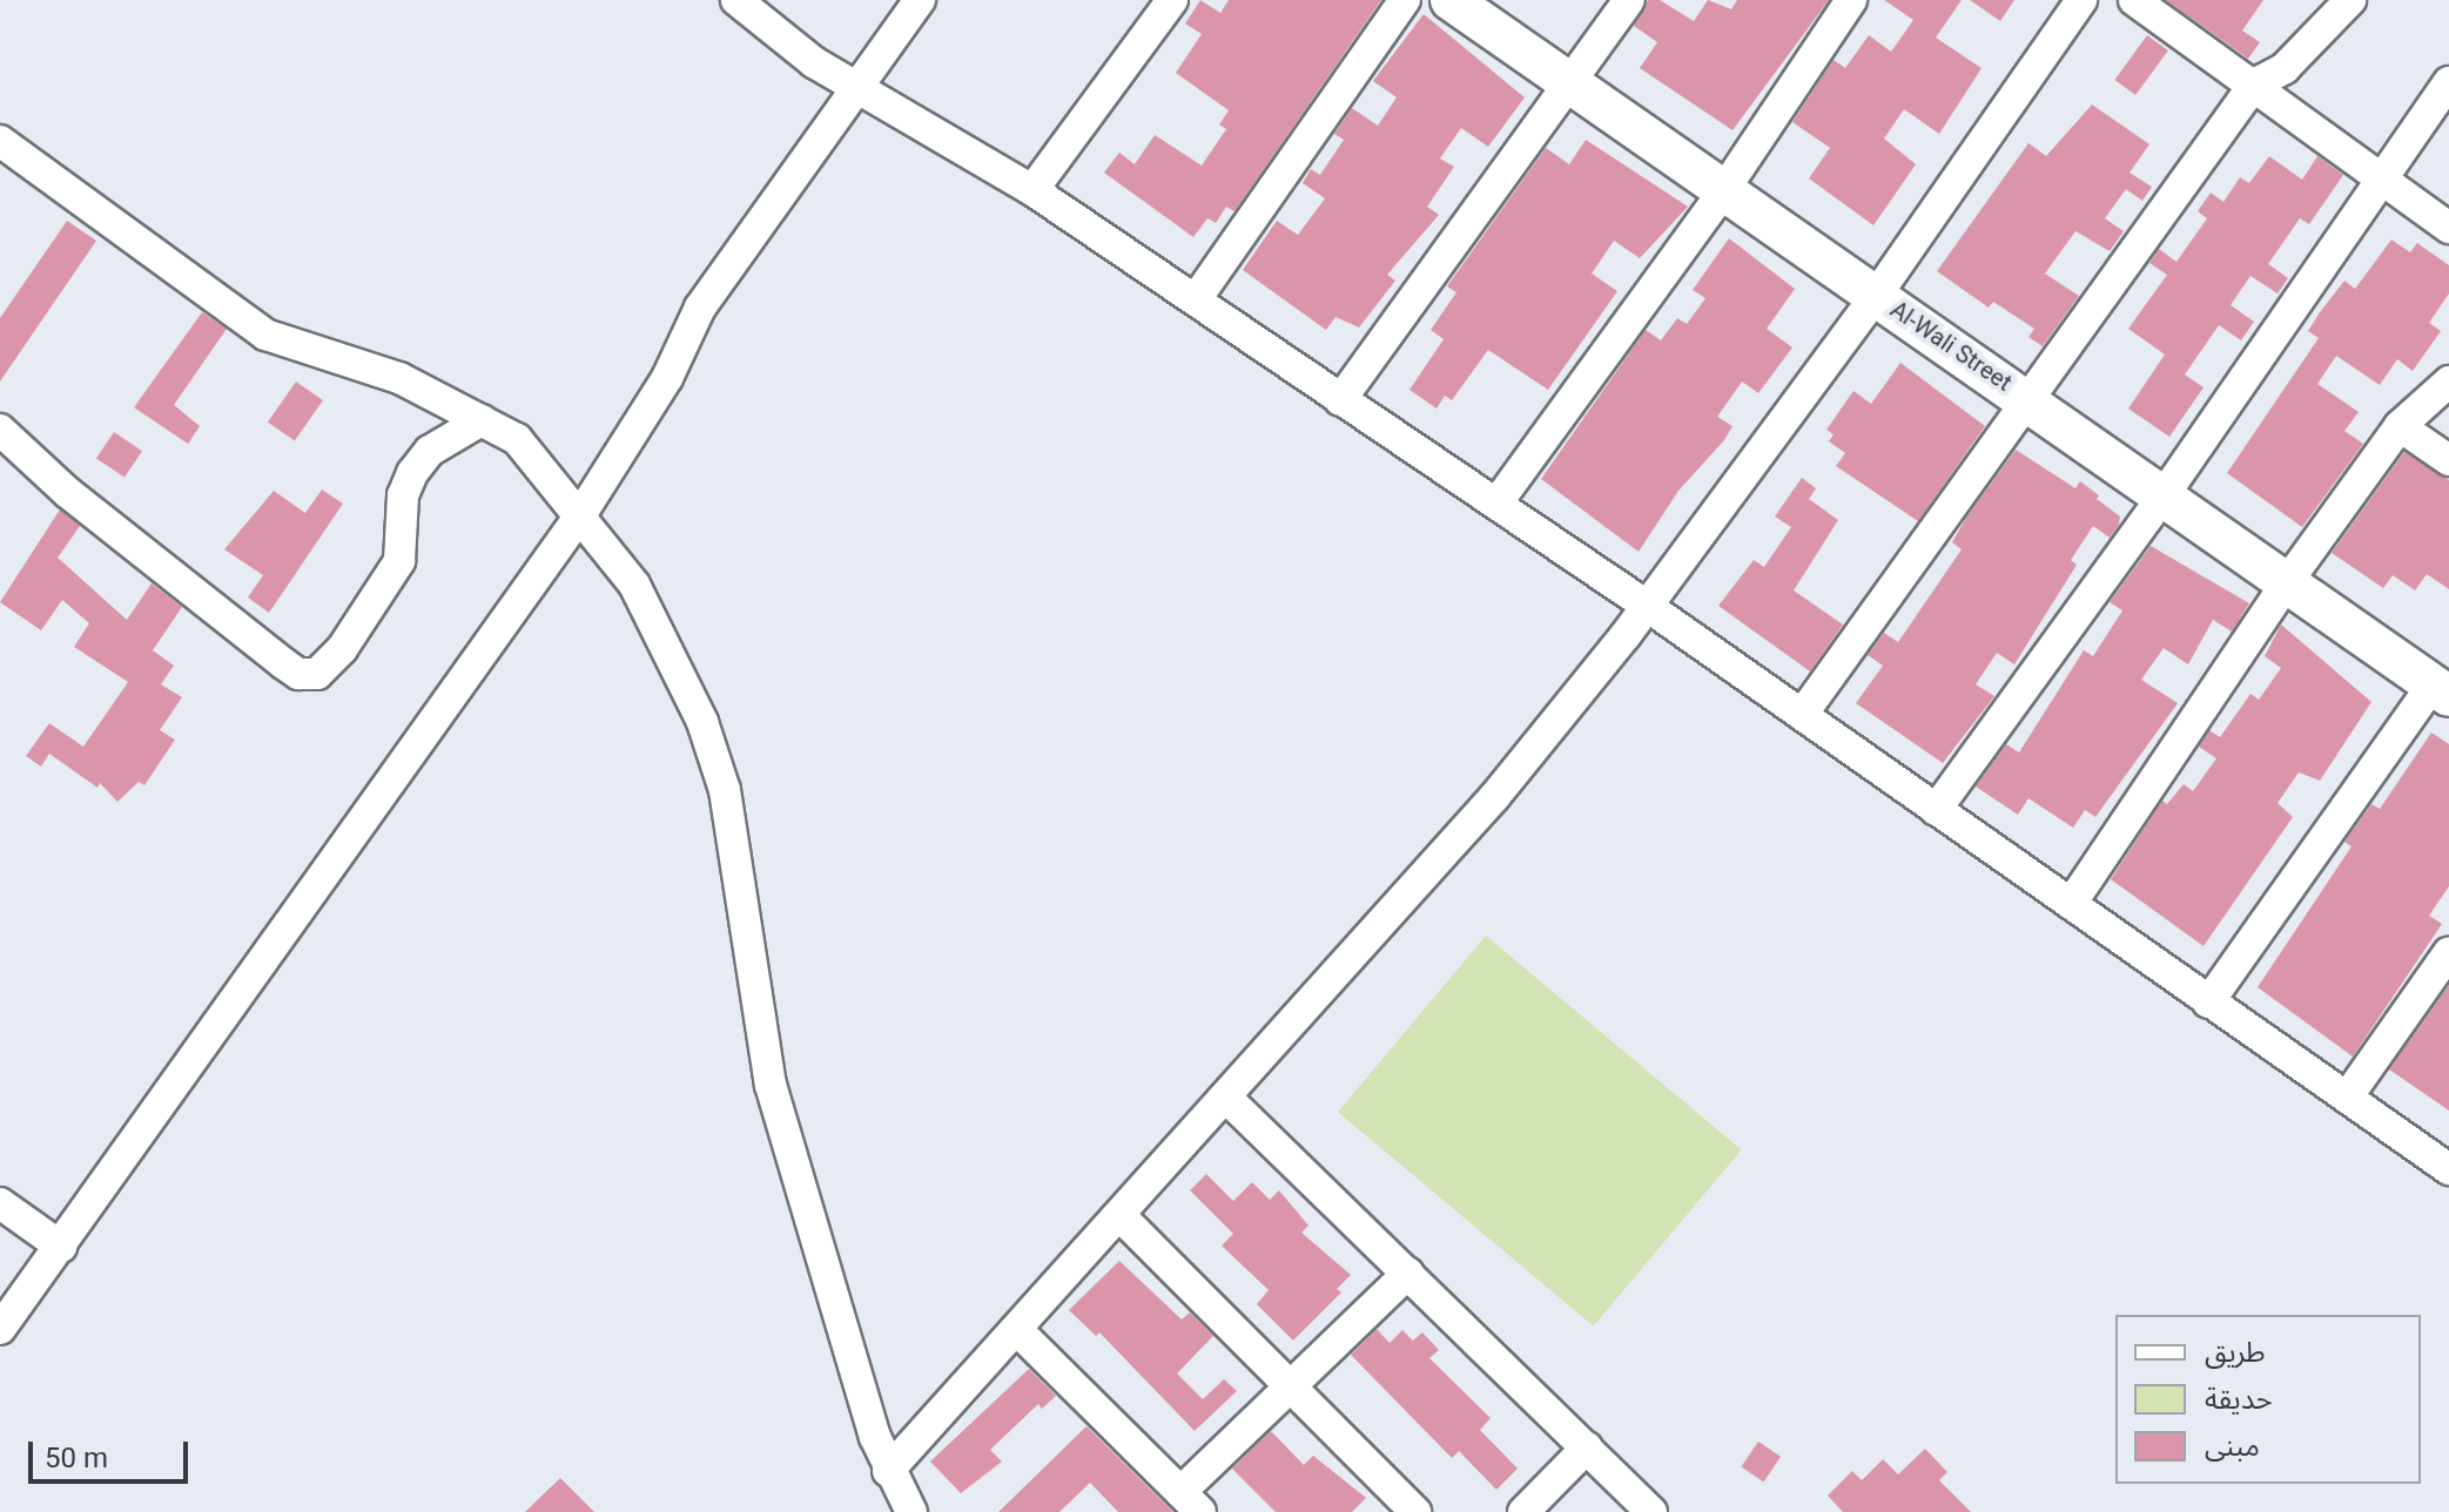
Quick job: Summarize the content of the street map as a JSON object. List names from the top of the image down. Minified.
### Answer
{"streets":{"main road":["Al-Wali Street"]},"legend":["طريق","حديقة","مبنى"],"scale_bar":"50 m"}
